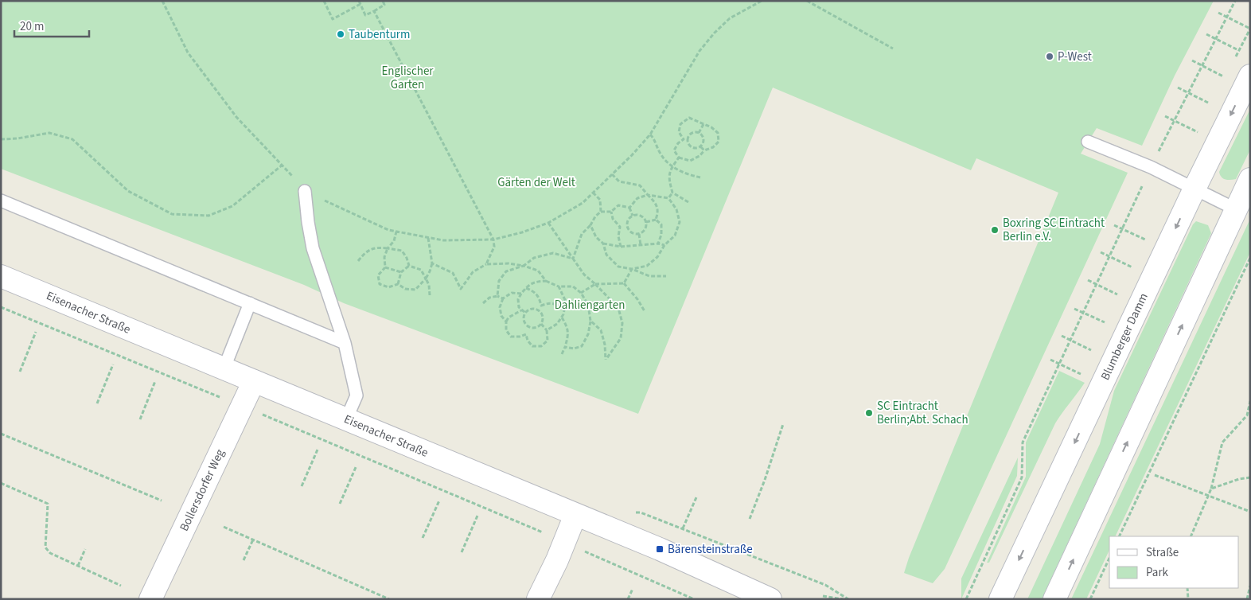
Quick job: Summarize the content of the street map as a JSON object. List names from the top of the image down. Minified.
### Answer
{"streets":{"street":["Eisenacher Straße","Blumberger Damm","Bollersdorfer Weg"]},"crossings":[["Eisenacher Straße","Bollersdorfer Weg"]],"parks":["Englischer Garten","Gärten der Welt","Dahliengarten"],"places":{"other":["Taubenturm","P-West","Boxring SC Eintracht Berlin e.V.","SC Eintracht Berlin;Abt. Schach"],"transit":["Bärensteinstraße"]},"legend":["Straße","Park"],"scale_bar":"20 m"}
